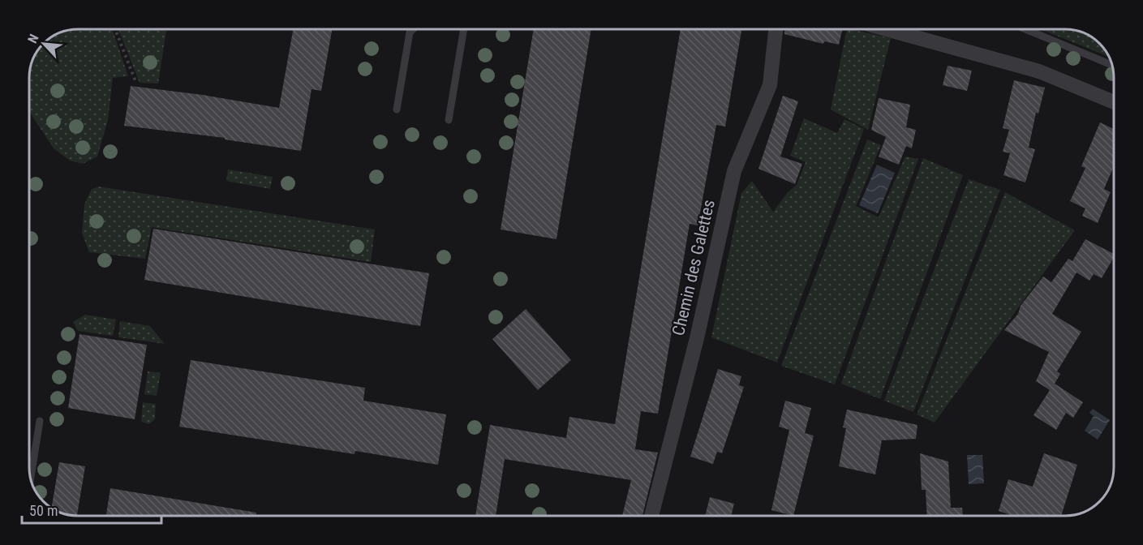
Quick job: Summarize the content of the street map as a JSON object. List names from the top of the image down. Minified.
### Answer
{"streets":{"street":["Chemin des Galettes"]},"scale_bar":"50 m","north":"top left"}
